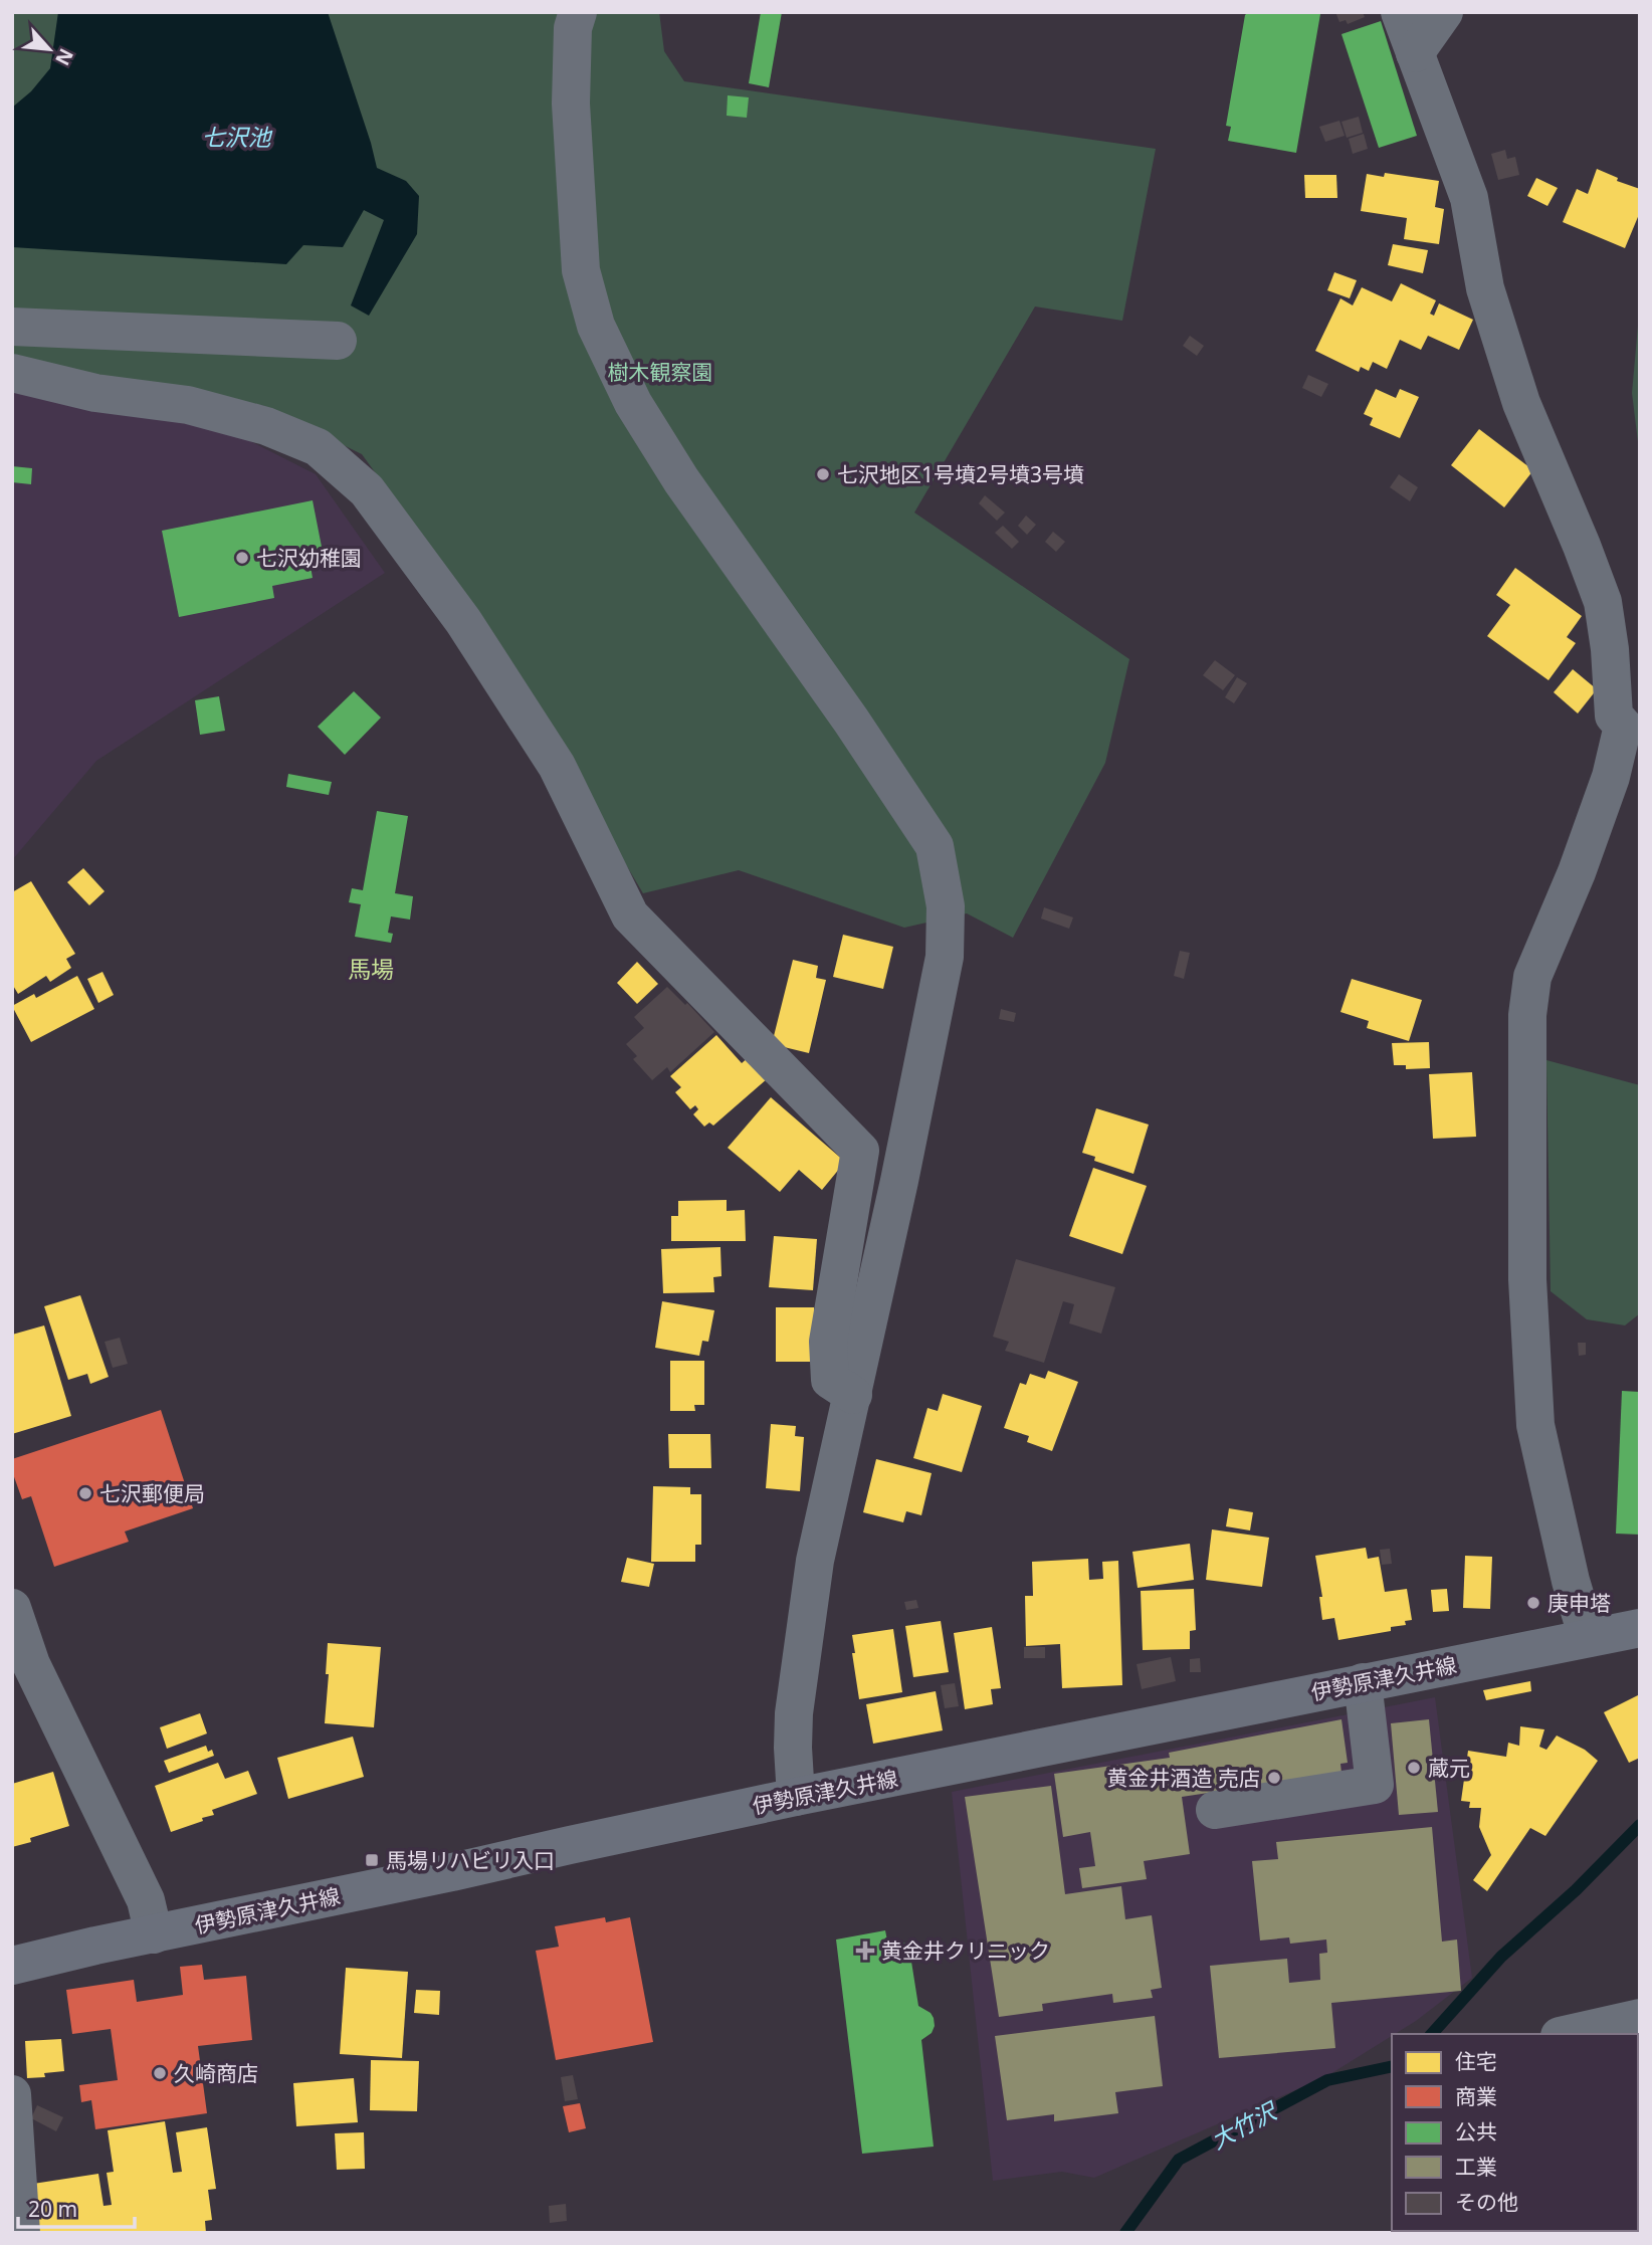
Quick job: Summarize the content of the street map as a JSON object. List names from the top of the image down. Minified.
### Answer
{"streets":{"main road":["伊勢原津久井線"]},"districts":["馬場"],"water":["七沢池","大竹沢"],"parks":["樹木観察園"],"places":{"other":["七沢地区1号墳2号墳3号墳","七沢幼稚園","七沢郵便局","庚申塔","蔵元","黄金井酒造 売店","久崎商店"],"transit":["馬場リハビリ入口"],"health":["黄金井クリニック"]},"legend":["住宅","商業","公共","工業","その他"],"scale_bar":"20 m","north":"bottom right"}
